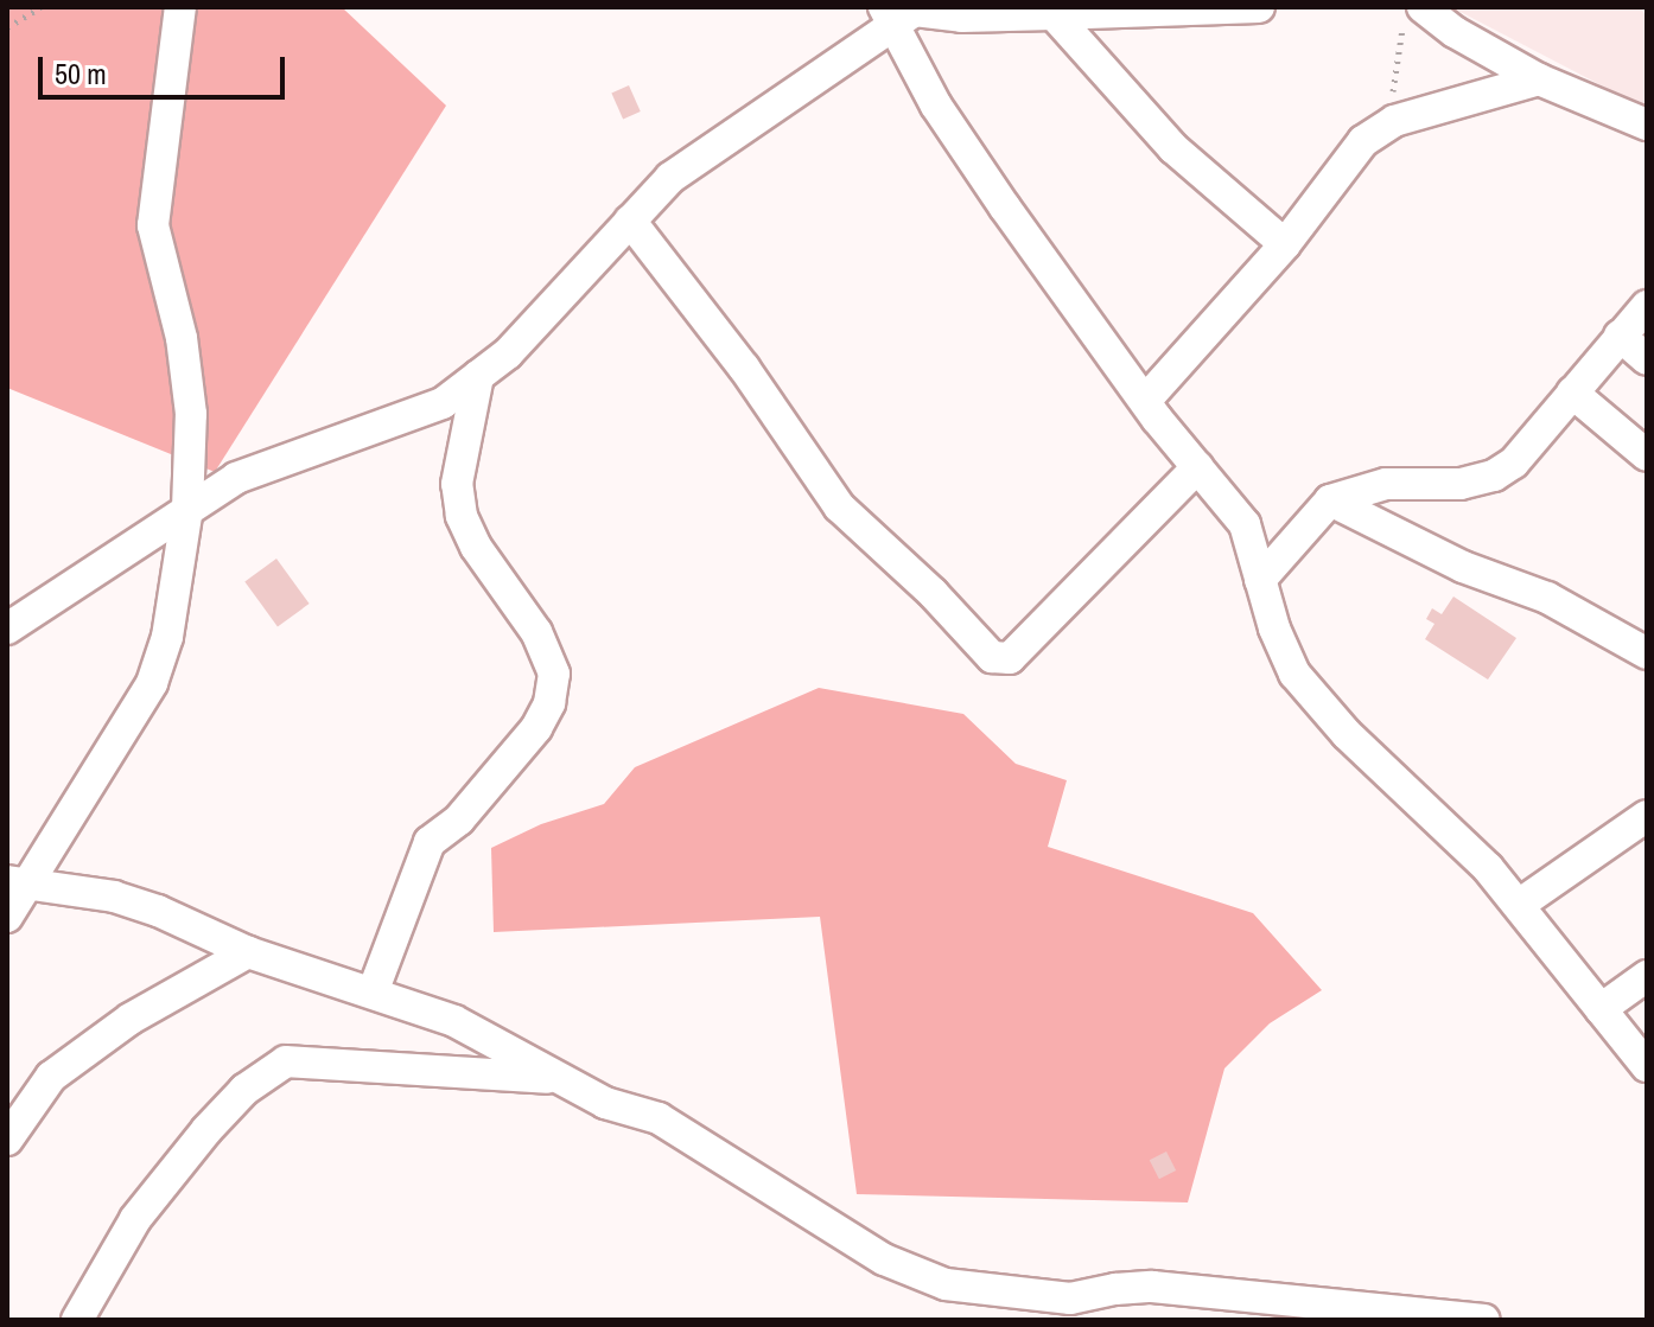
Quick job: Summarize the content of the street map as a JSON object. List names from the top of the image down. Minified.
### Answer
{"scale_bar":"50 m"}
